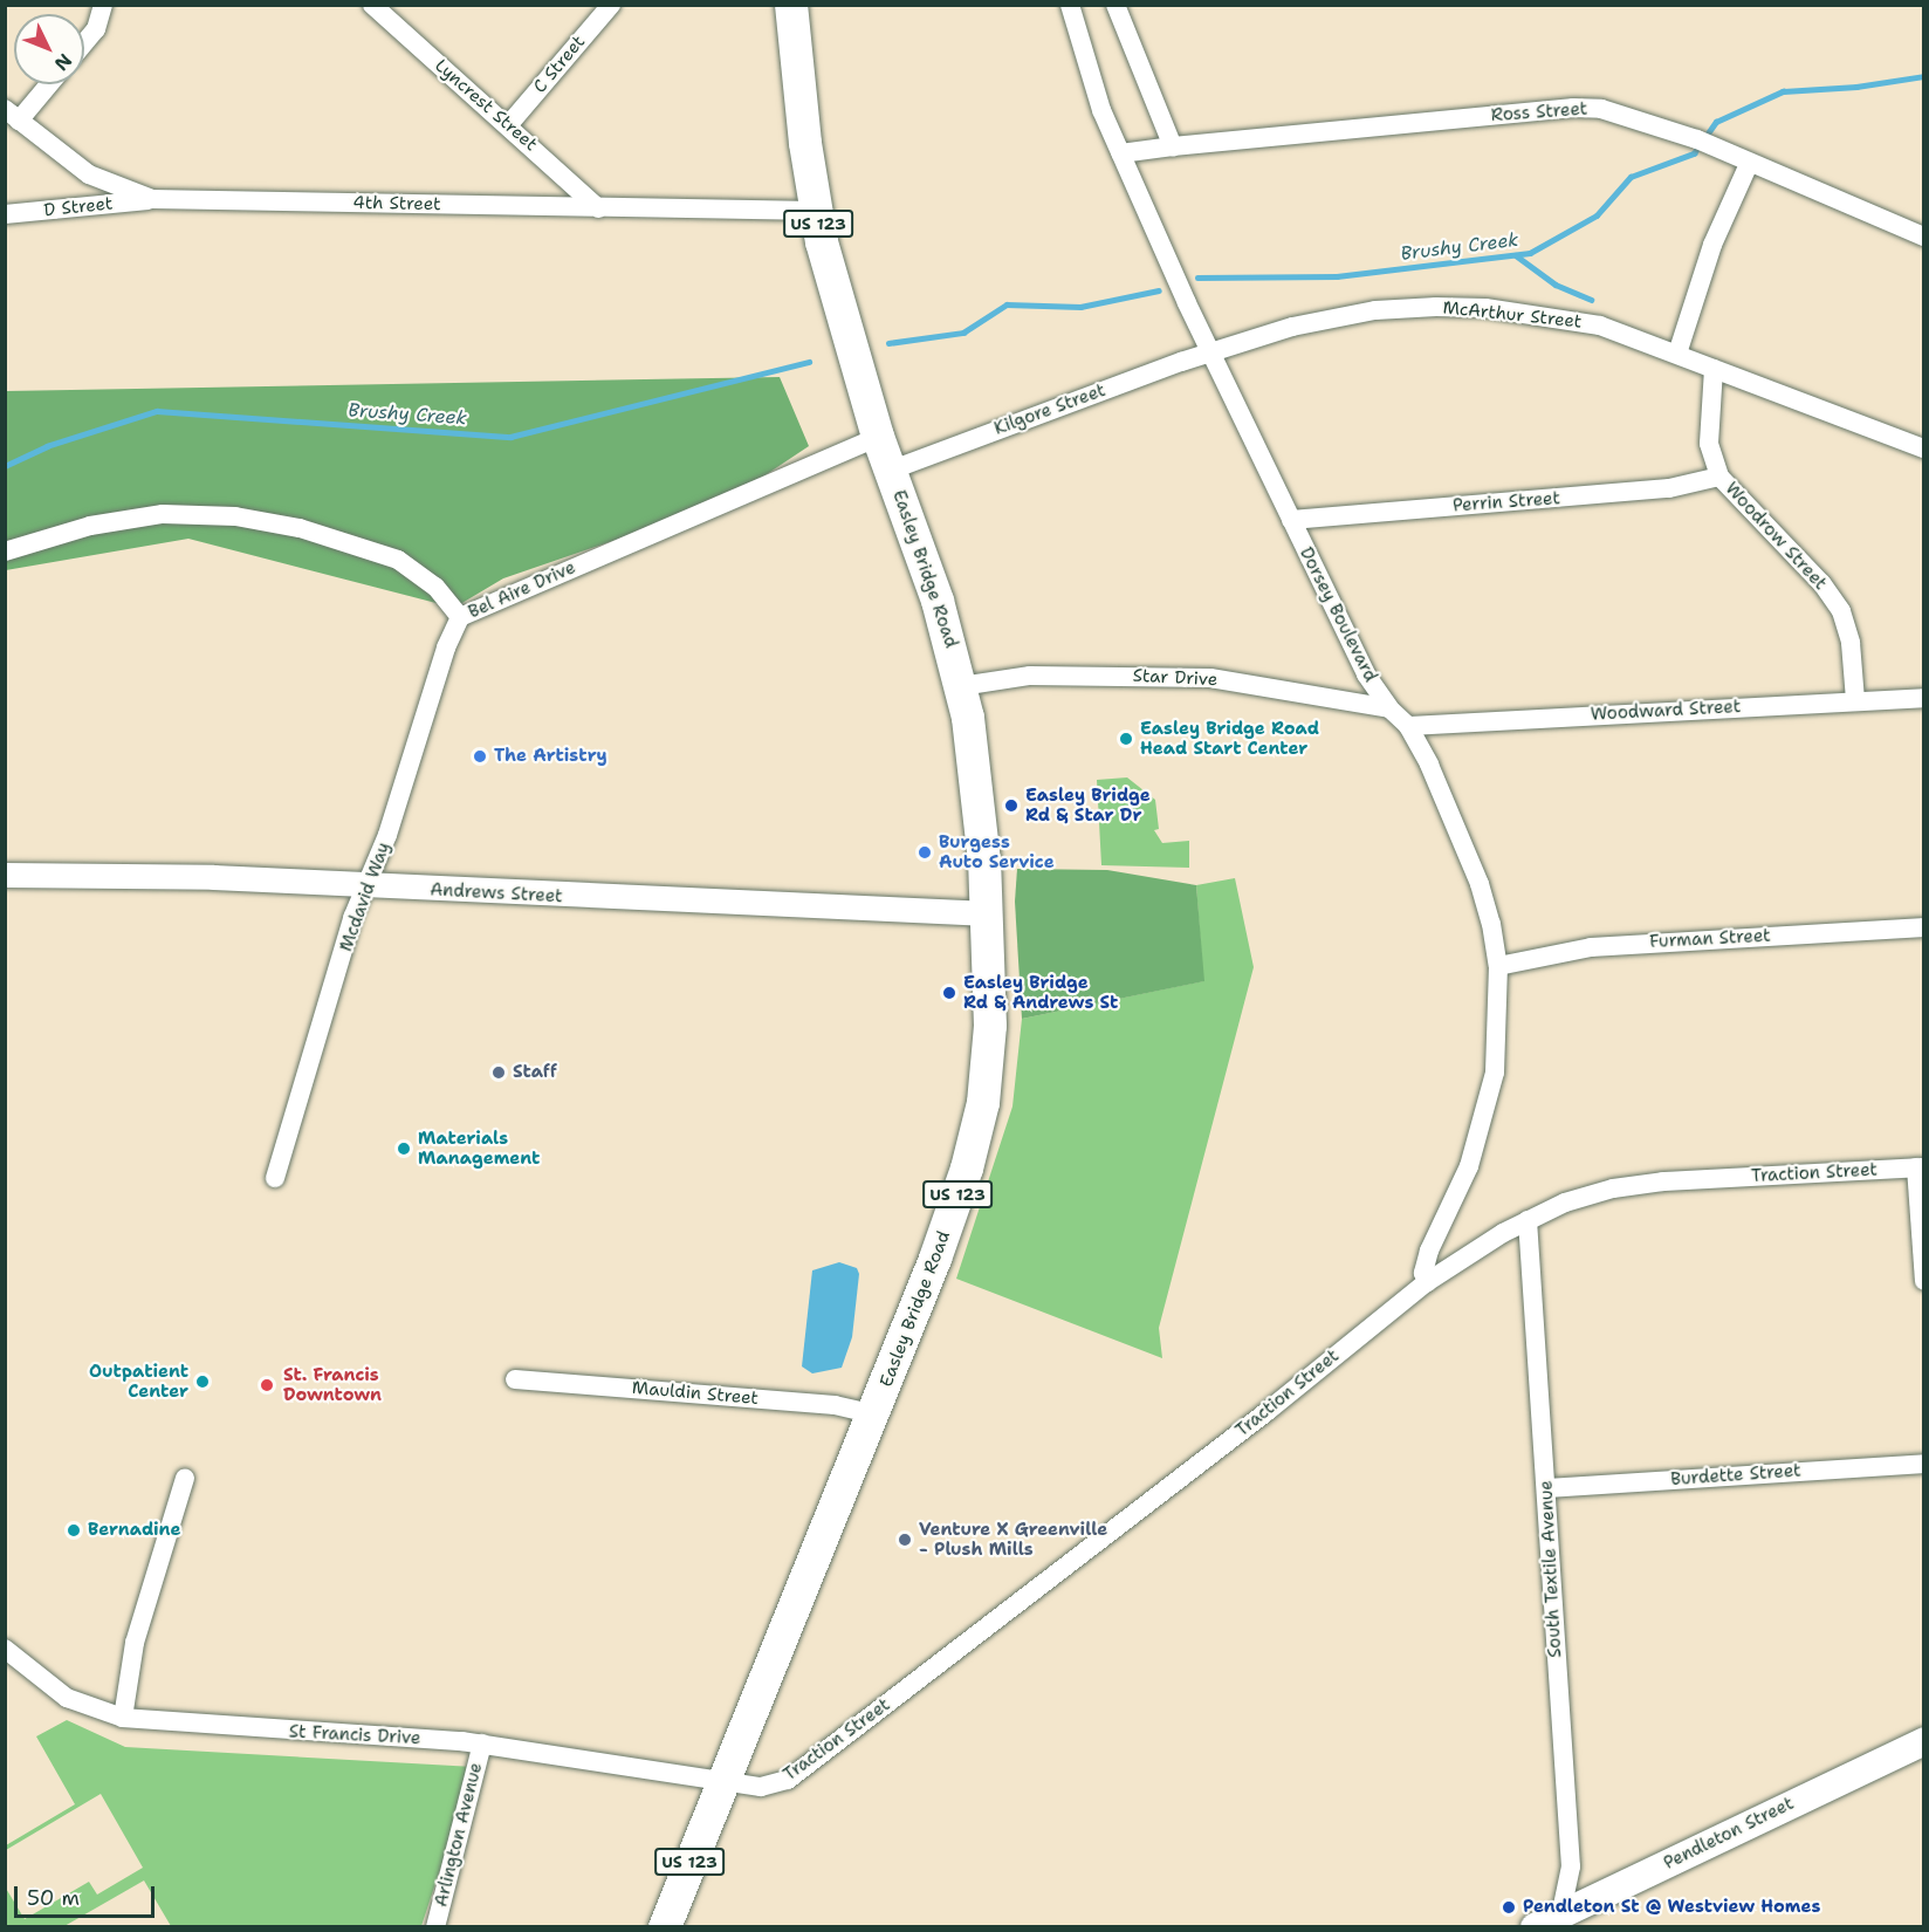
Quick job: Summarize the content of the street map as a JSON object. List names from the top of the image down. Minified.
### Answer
{"streets":{"highway":["US 123","Easley Bridge Road"],"main road":["Pendleton Street"],"street":["C Street","Lyncrest Street","Ross Street","4th Street","D Street","McArthur Street","Kilgore Street","Perrin Street","Woodrow Street","Bel Aire Drive","Dorsey Boulevard","Star Drive","Woodward Street","Andrews Street","Mcdavid Way","Furman Street","Traction Street","Mauldin Street","Burdette Street","South Textile Avenue","St Francis Drive","Arlington Avenue"]},"crossings":[["C Street","Lyncrest Street"],["Lyncrest Street","4th Street"],["4th Street","D Street"],["4th Street","Easley Bridge Road"],["McArthur Street","Kilgore Street"],["McArthur Street","Woodrow Street"],["McArthur Street","Dorsey Boulevard"],["Kilgore Street","Easley Bridge Road"],["Kilgore Street","Dorsey Boulevard"],["Perrin Street","Woodrow Street"],["Perrin Street","Dorsey Boulevard"],["Woodrow Street","Woodward Street"],["Easley Bridge Road","Bel Aire Drive"],["Easley Bridge Road","Star Drive"],["Easley Bridge Road","Andrews Street"],["Easley Bridge Road","Traction Street"],["Easley Bridge Road","Mauldin Street"],["Easley Bridge Road","St Francis Drive"],["Bel Aire Drive","Mcdavid Way"],["Dorsey Boulevard","Star Drive"],["Dorsey Boulevard","Woodward Street"],["Dorsey Boulevard","Furman Street"],["Dorsey Boulevard","Traction Street"],["Andrews Street","Mcdavid Way"],["Traction Street","South Textile Avenue"],["Traction Street","St Francis Drive"],["Burdette Street","South Textile Avenue"],["South Textile Avenue","Pendleton Street"],["St Francis Drive","Arlington Avenue"]],"water":["Brushy Creek"],"places":["Easley Bridge Road Head Start Center","The Artistry","Easley Bridge Rd & Star Dr","Burgess Auto Service","Easley Bridge Rd & Andrews St","Staff","Materials Management","Outpatient Center","St. Francis Downtown","Bernadine","Venture X Greenville - Plush Mills","Pendleton St @ Westview Homes"],"scale_bar":"50 m","north":"bottom right"}
